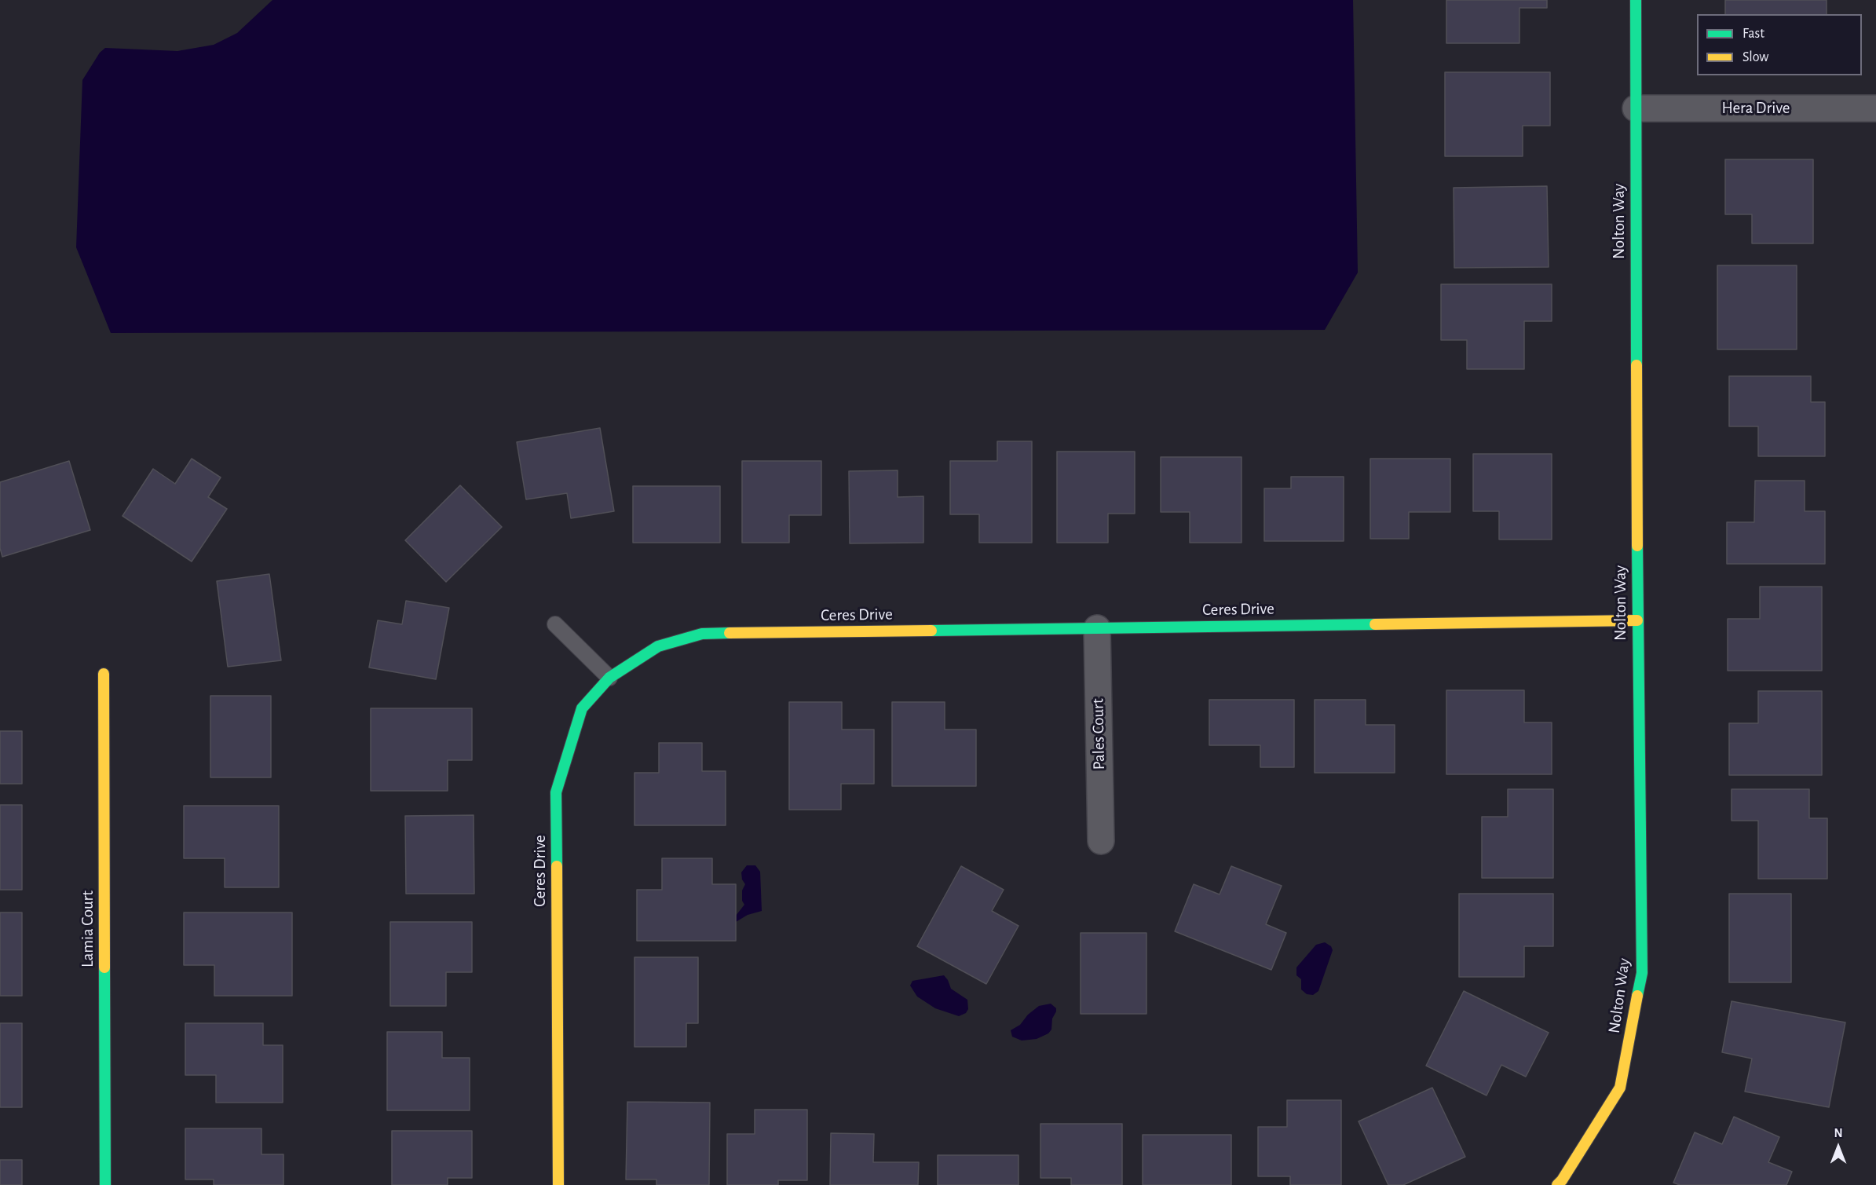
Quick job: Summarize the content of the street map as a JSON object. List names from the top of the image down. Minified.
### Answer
{"streets":{"street":["Hera Drive","Nolton Way","Ceres Drive","Pales Court","Lamia Court"]},"crossings":[["Hera Drive","Nolton Way"],["Nolton Way","Ceres Drive"],["Ceres Drive","Pales Court"]],"legend":["Fast","Slow"],"north":"top"}
